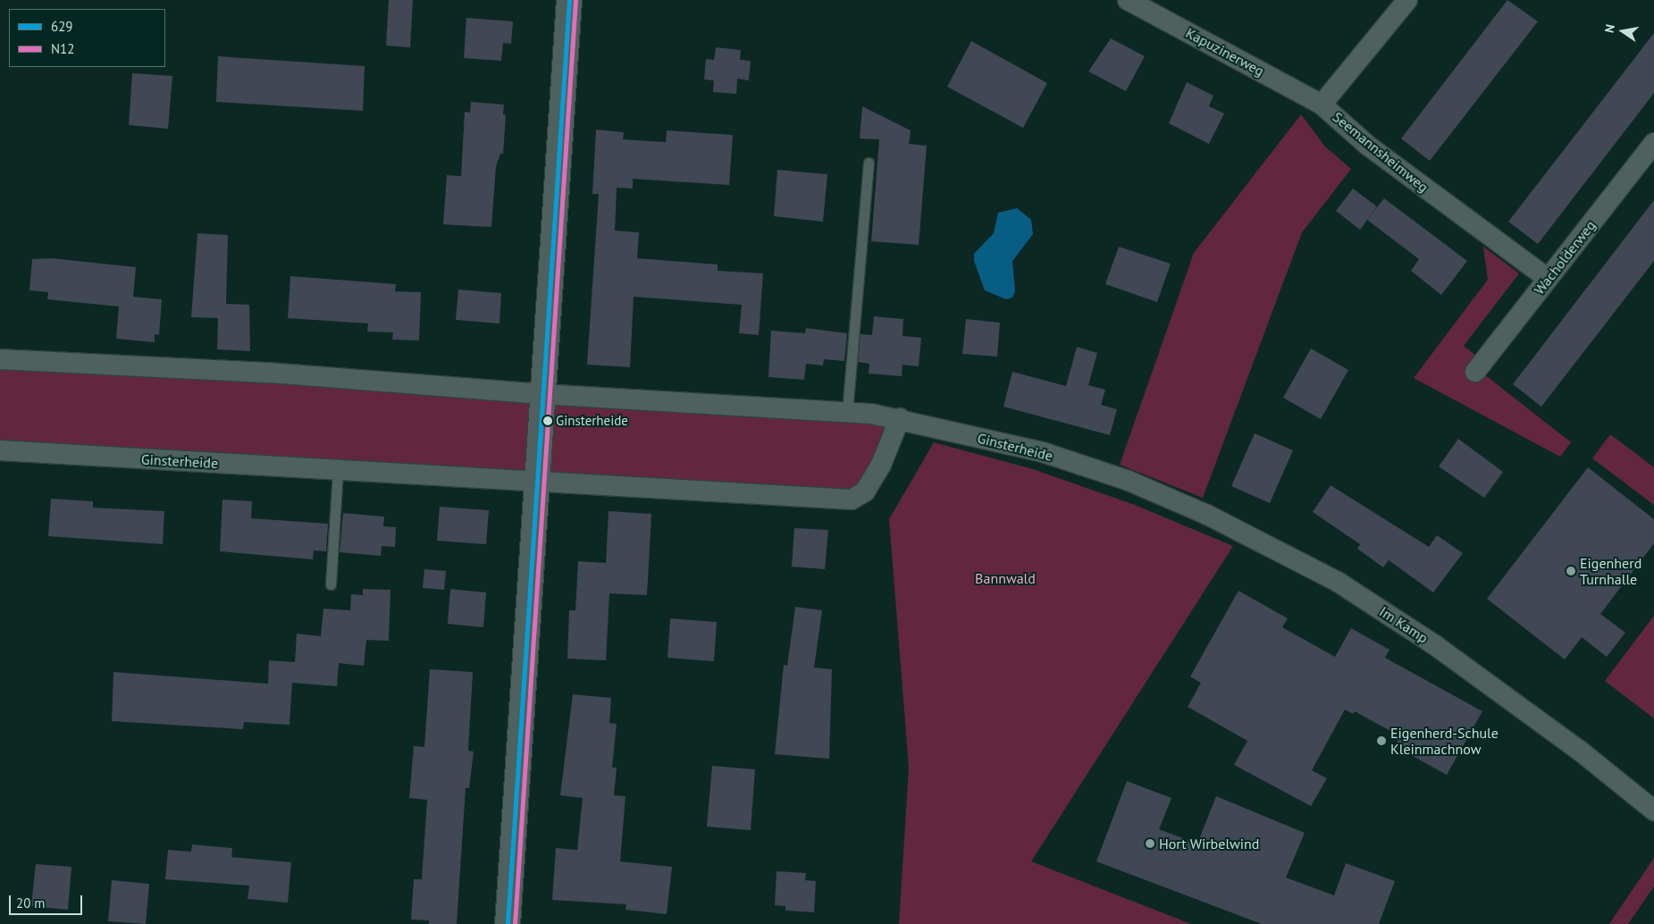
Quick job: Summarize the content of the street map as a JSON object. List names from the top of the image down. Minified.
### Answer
{"streets":{"street":["Kapuzinerweg","Seemannsheimweg","Wacholderweg","Ginsterheide","Im Kamp"]},"crossings":[["Kapuzinerweg","Seemannsheimweg"],["Seemannsheimweg","Wacholderweg"],["Ginsterheide","Im Kamp"]],"parks":["Bannwald"],"places":["Ginsterheide","Eigenherd Turnhalle","Eigenherd-Schule Kleinmachnow","Hort Wirbelwind"],"lines":["transit line 629","transit line N12"],"legend":["629","N12"],"scale_bar":"20 m","north":"left"}
